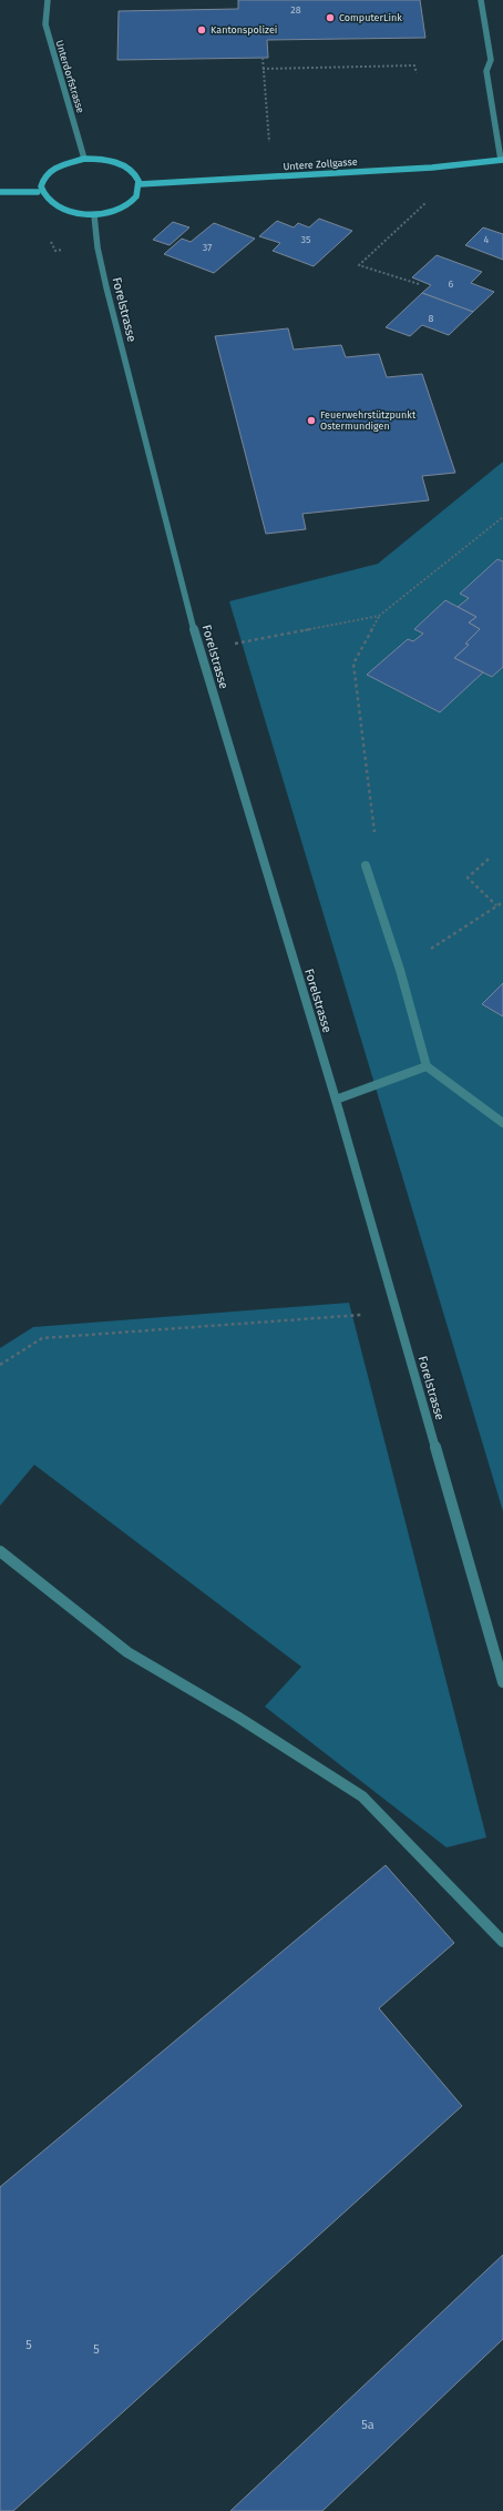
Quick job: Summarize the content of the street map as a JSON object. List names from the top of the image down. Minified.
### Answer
{"streets":{"street":["Unterdorfstrasse","Untere Zollgasse","Forelstrasse"]},"crossings":[["Unterdorfstrasse","Untere Zollgasse"],["Unterdorfstrasse","Forelstrasse"],["Untere Zollgasse","Forelstrasse"]],"places":["ComputerLink","Kantonspolizei","Feuerwehrstützpunkt Ostermundigen"],"house_numbers":["28","35","4","37","6","8","5","5","5a"]}
